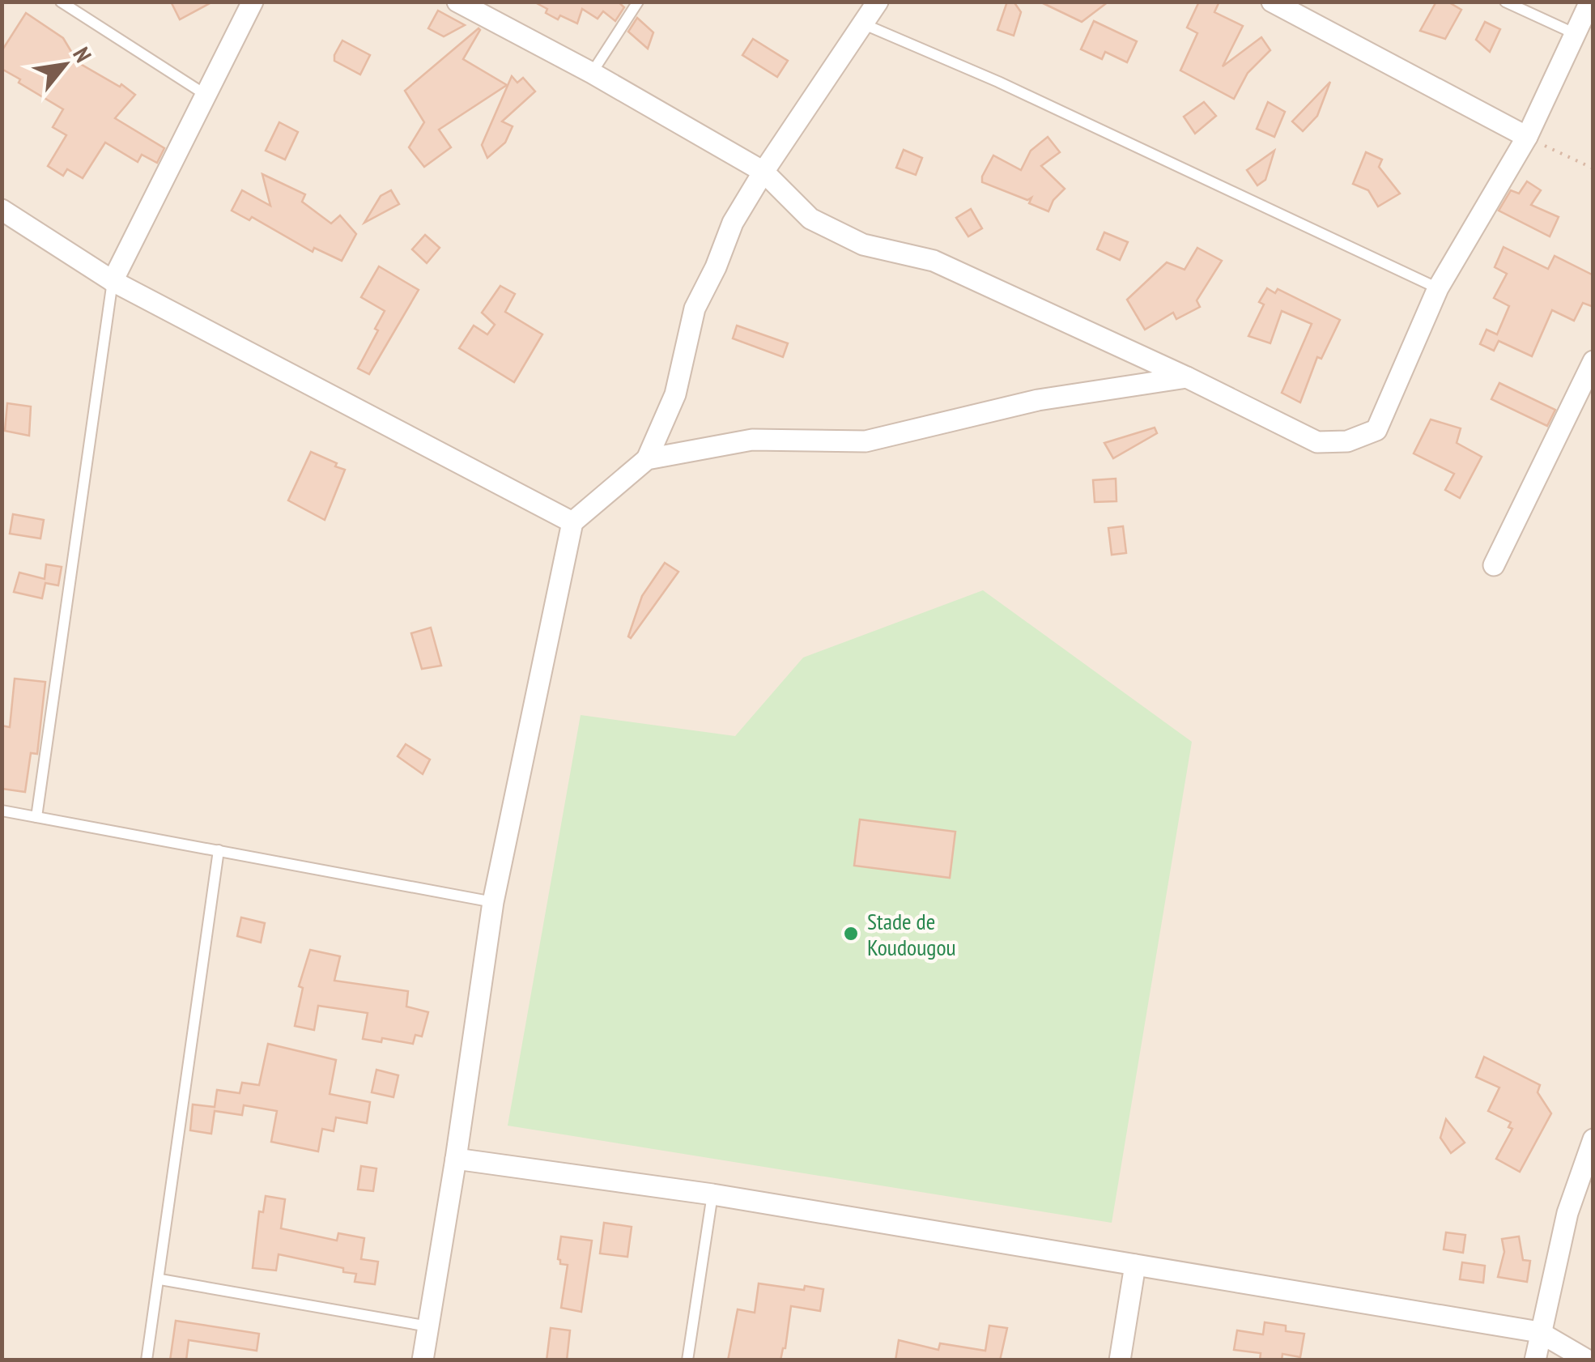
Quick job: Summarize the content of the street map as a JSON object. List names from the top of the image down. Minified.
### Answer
{"places":["Stade de Koudougou"],"north":"top right"}
